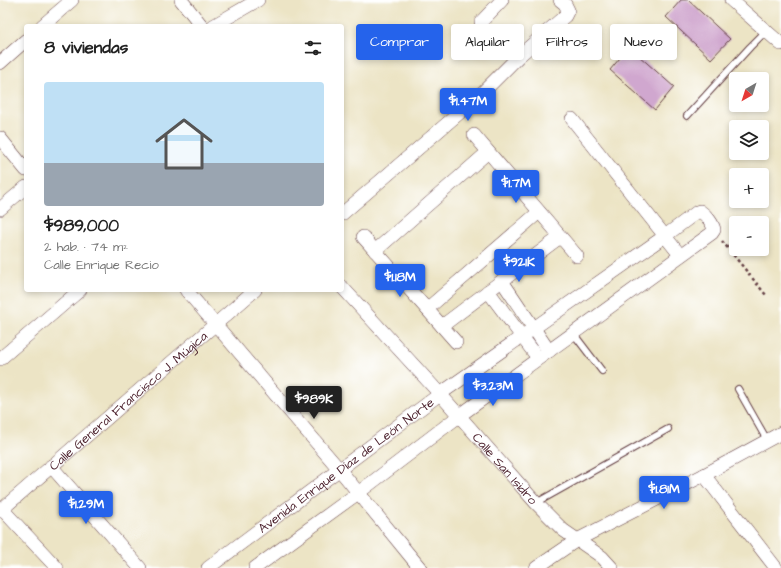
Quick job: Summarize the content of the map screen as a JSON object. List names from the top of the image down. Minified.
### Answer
{"streets":{"street":["Calle General Francisco J. Múgica","Avenida Enrique Díaz de León Norte","Calle San Isidro"]},"crossings":[["Avenida Enrique Díaz de León Norte","Calle San Isidro"]],"north":"bottom left","page":{"chip":["Comprar","Alquilar","Filtros","Nuevo"],"heading":"8 viviendas","map_buttons":["+","−"],"list":[{"name":"$989,000","note":"2 hab. · 74 m² · Calle Enrique Recio"}],"price":["$1.47M","$1.7M","$921K","$1.18M","$3.23M","$989K","$1.81M","$1.29M"]}}
